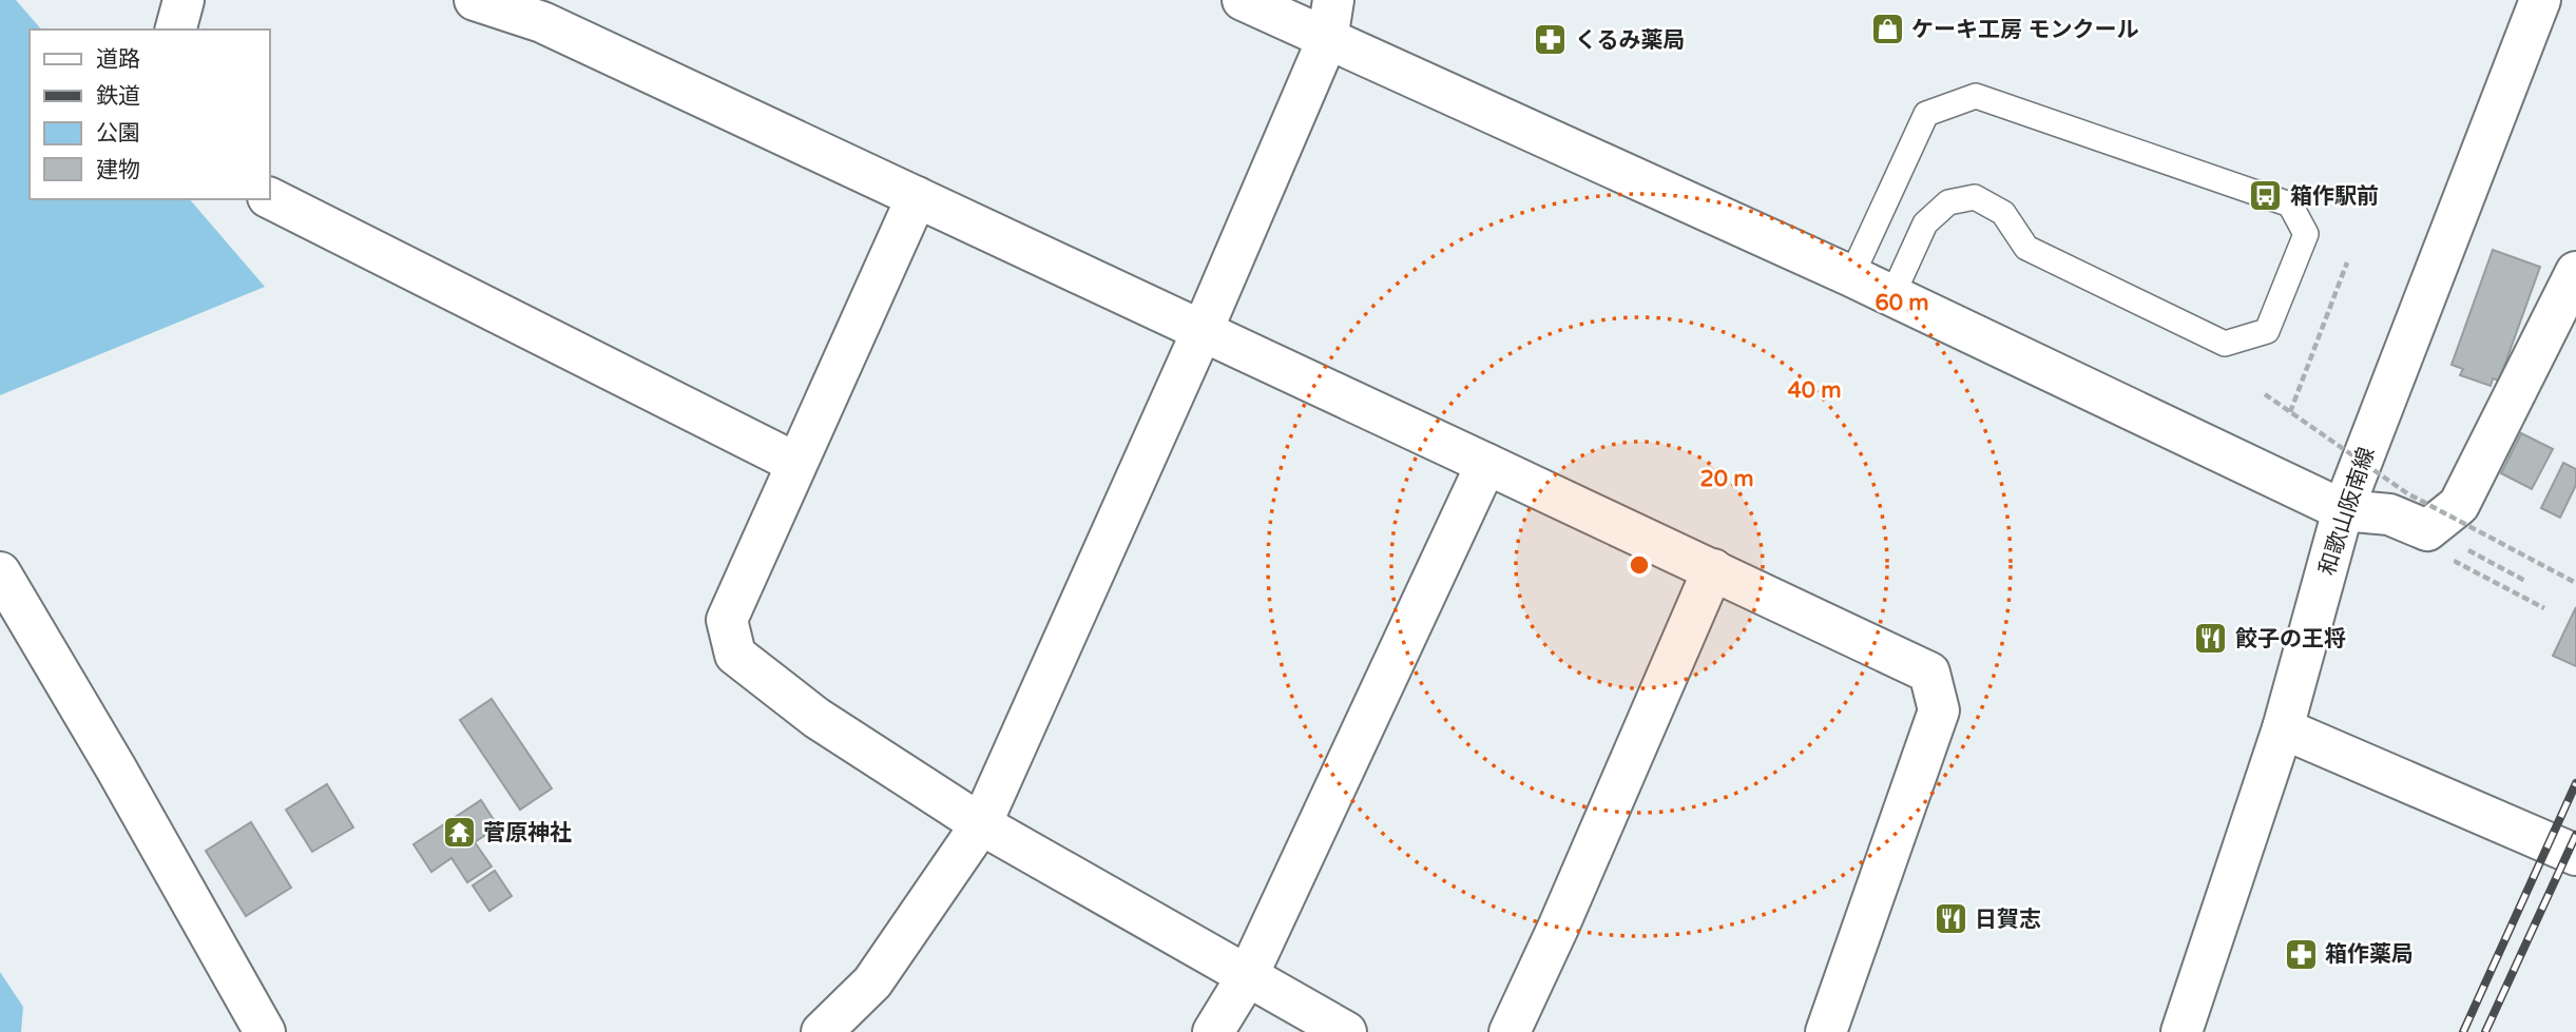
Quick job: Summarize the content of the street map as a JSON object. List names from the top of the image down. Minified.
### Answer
{"streets":{"street":["和歌山阪南線"]},"places":{"shop":["ケーキ工房 モンクール"],"pharmacy":["くるみ薬局","箱作薬局"],"bus stop":["箱作駅前"],"restaurant":["餃子の王将","日賀志"],"temple":["菅原神社"]},"legend":["道路","鉄道","公園","建物"],"rings":["60 m","40 m","20 m"]}
